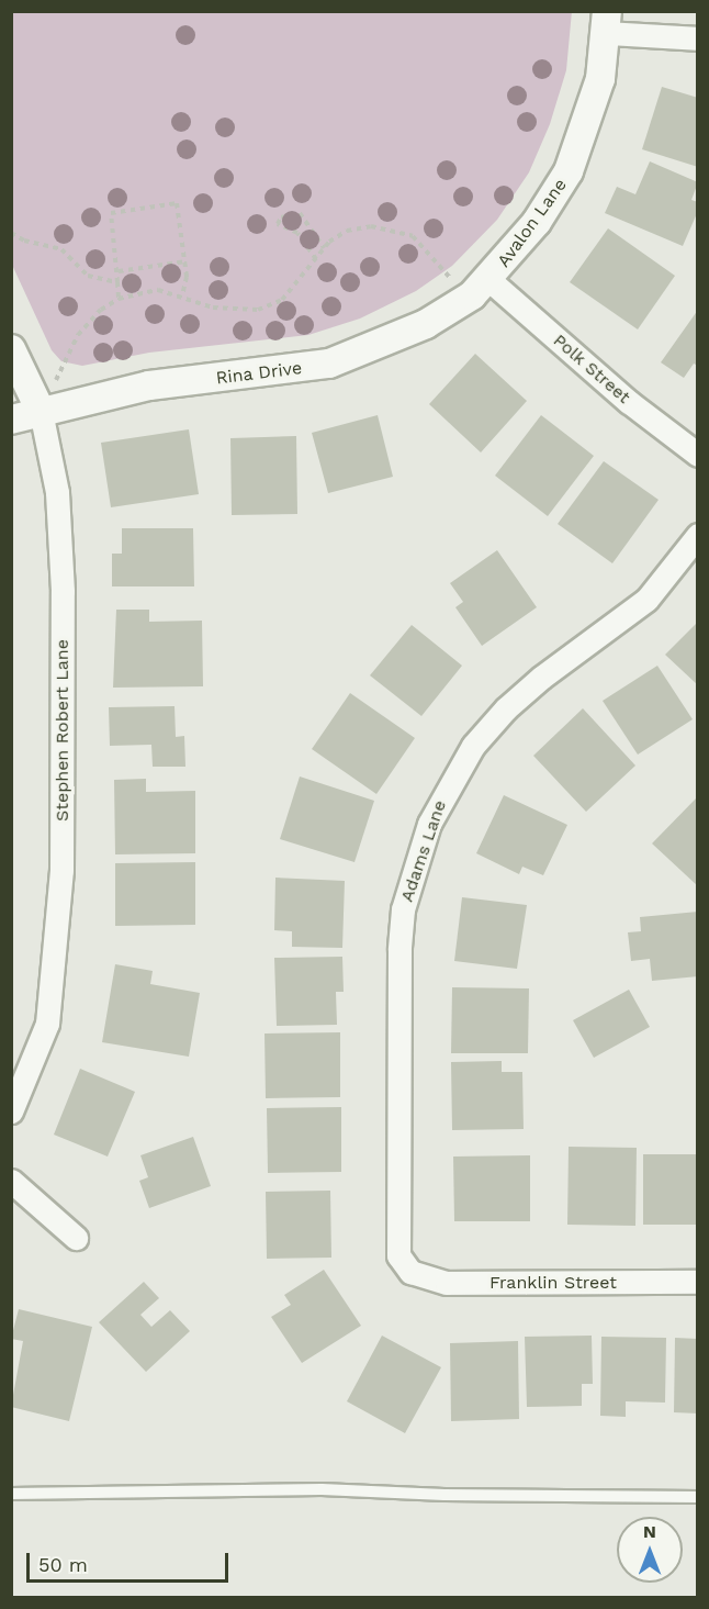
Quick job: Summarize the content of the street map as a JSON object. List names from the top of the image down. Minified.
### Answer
{"streets":{"street":["Avalon Lane","Polk Street","Rina Drive","Stephen Robert Lane","Adams Lane","Franklin Street"]},"crossings":[["Avalon Lane","Polk Street"],["Avalon Lane","Rina Drive"],["Polk Street","Rina Drive"],["Rina Drive","Stephen Robert Lane"],["Adams Lane","Franklin Street"]],"scale_bar":"50 m","north":"top"}
